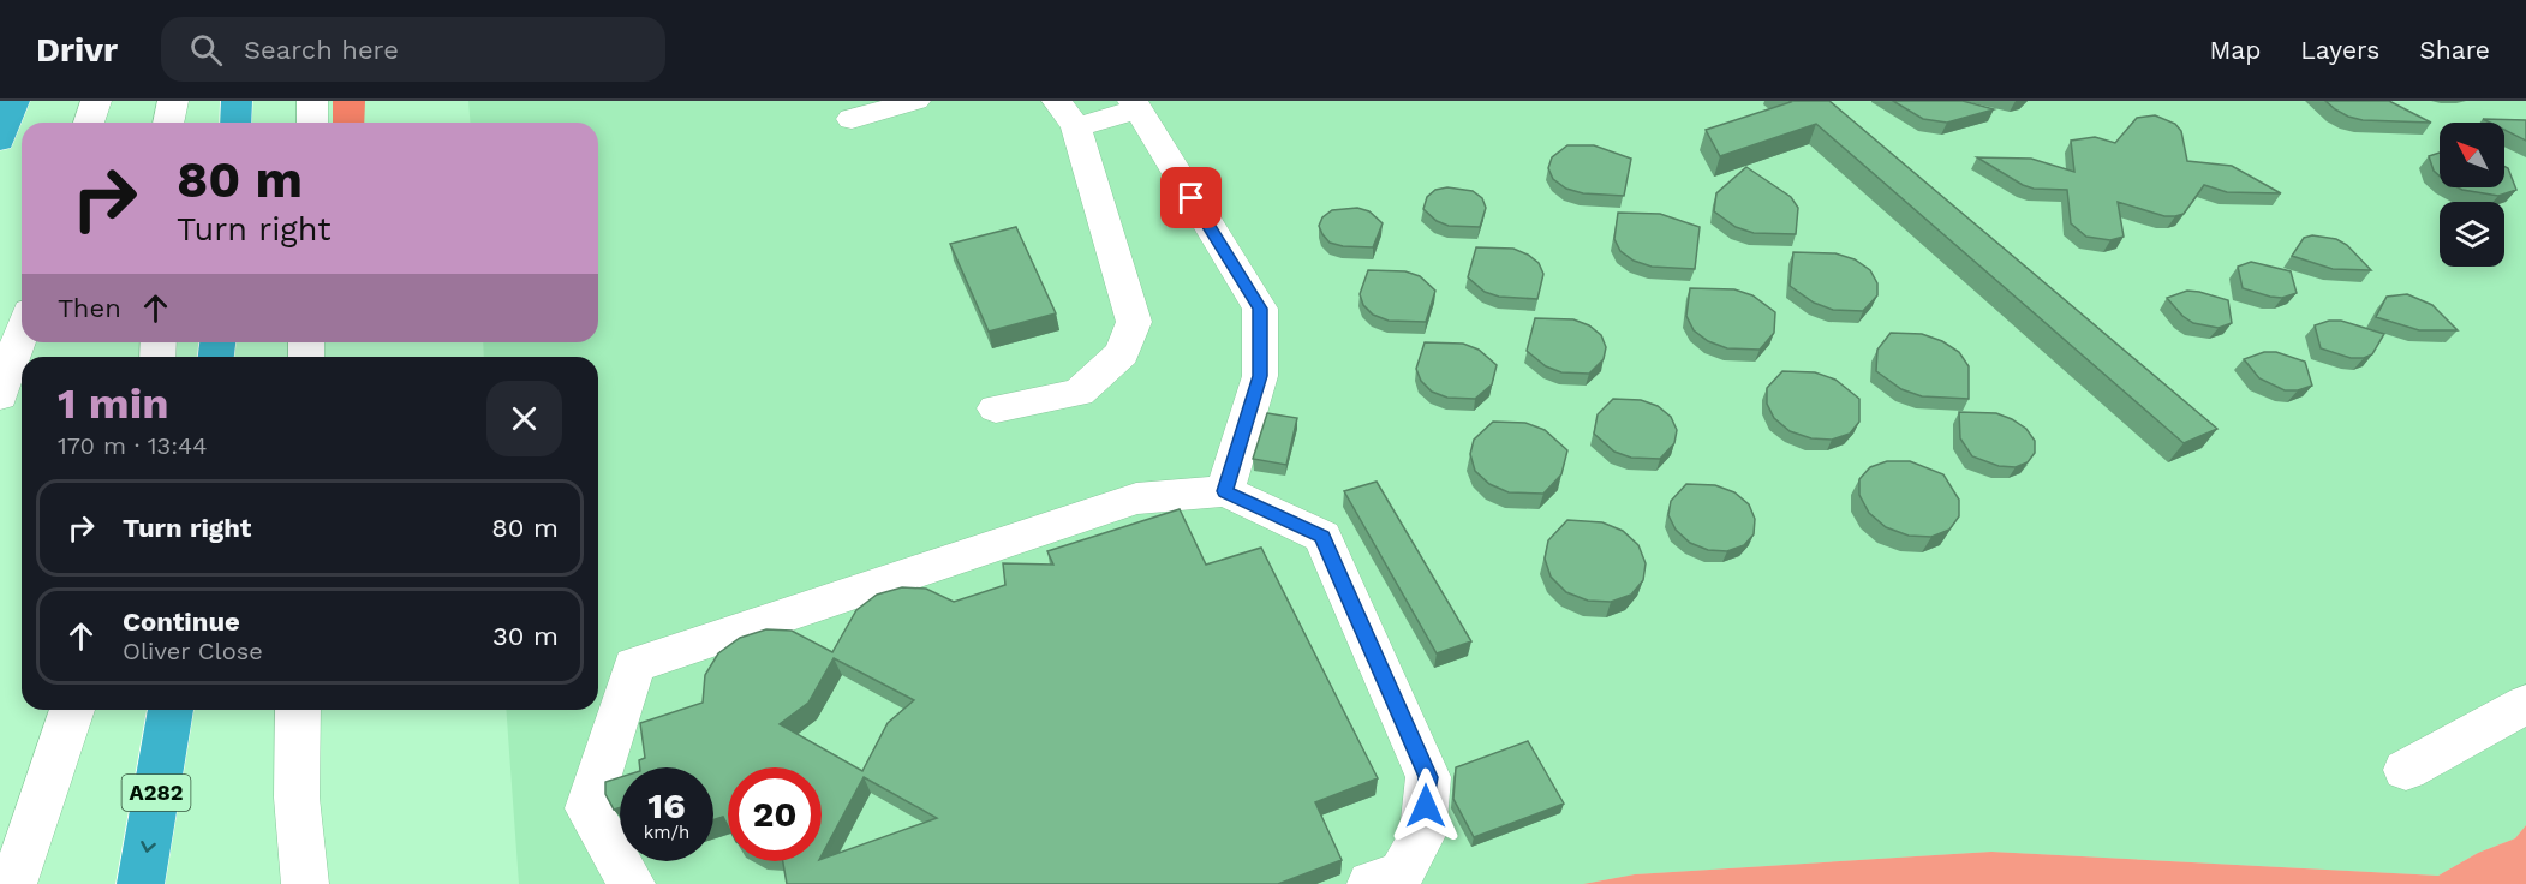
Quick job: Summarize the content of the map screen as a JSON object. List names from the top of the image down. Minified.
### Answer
{"streets":{"highway":["A282"]},"north":"top left","page":{"header":"Drivr","search":"Search here","nav":["Map","Layers","Share"],"turn":["80 m","Turn right"],"then":"Then","heading":["1 min","170 m · 13:44"],"list":[{"name":"Turn right","value":"80 m"},{"name":"Continue","note":"Oliver Close","value":"30 m"}],"speed":"16 km/h","limit":"20"}}
